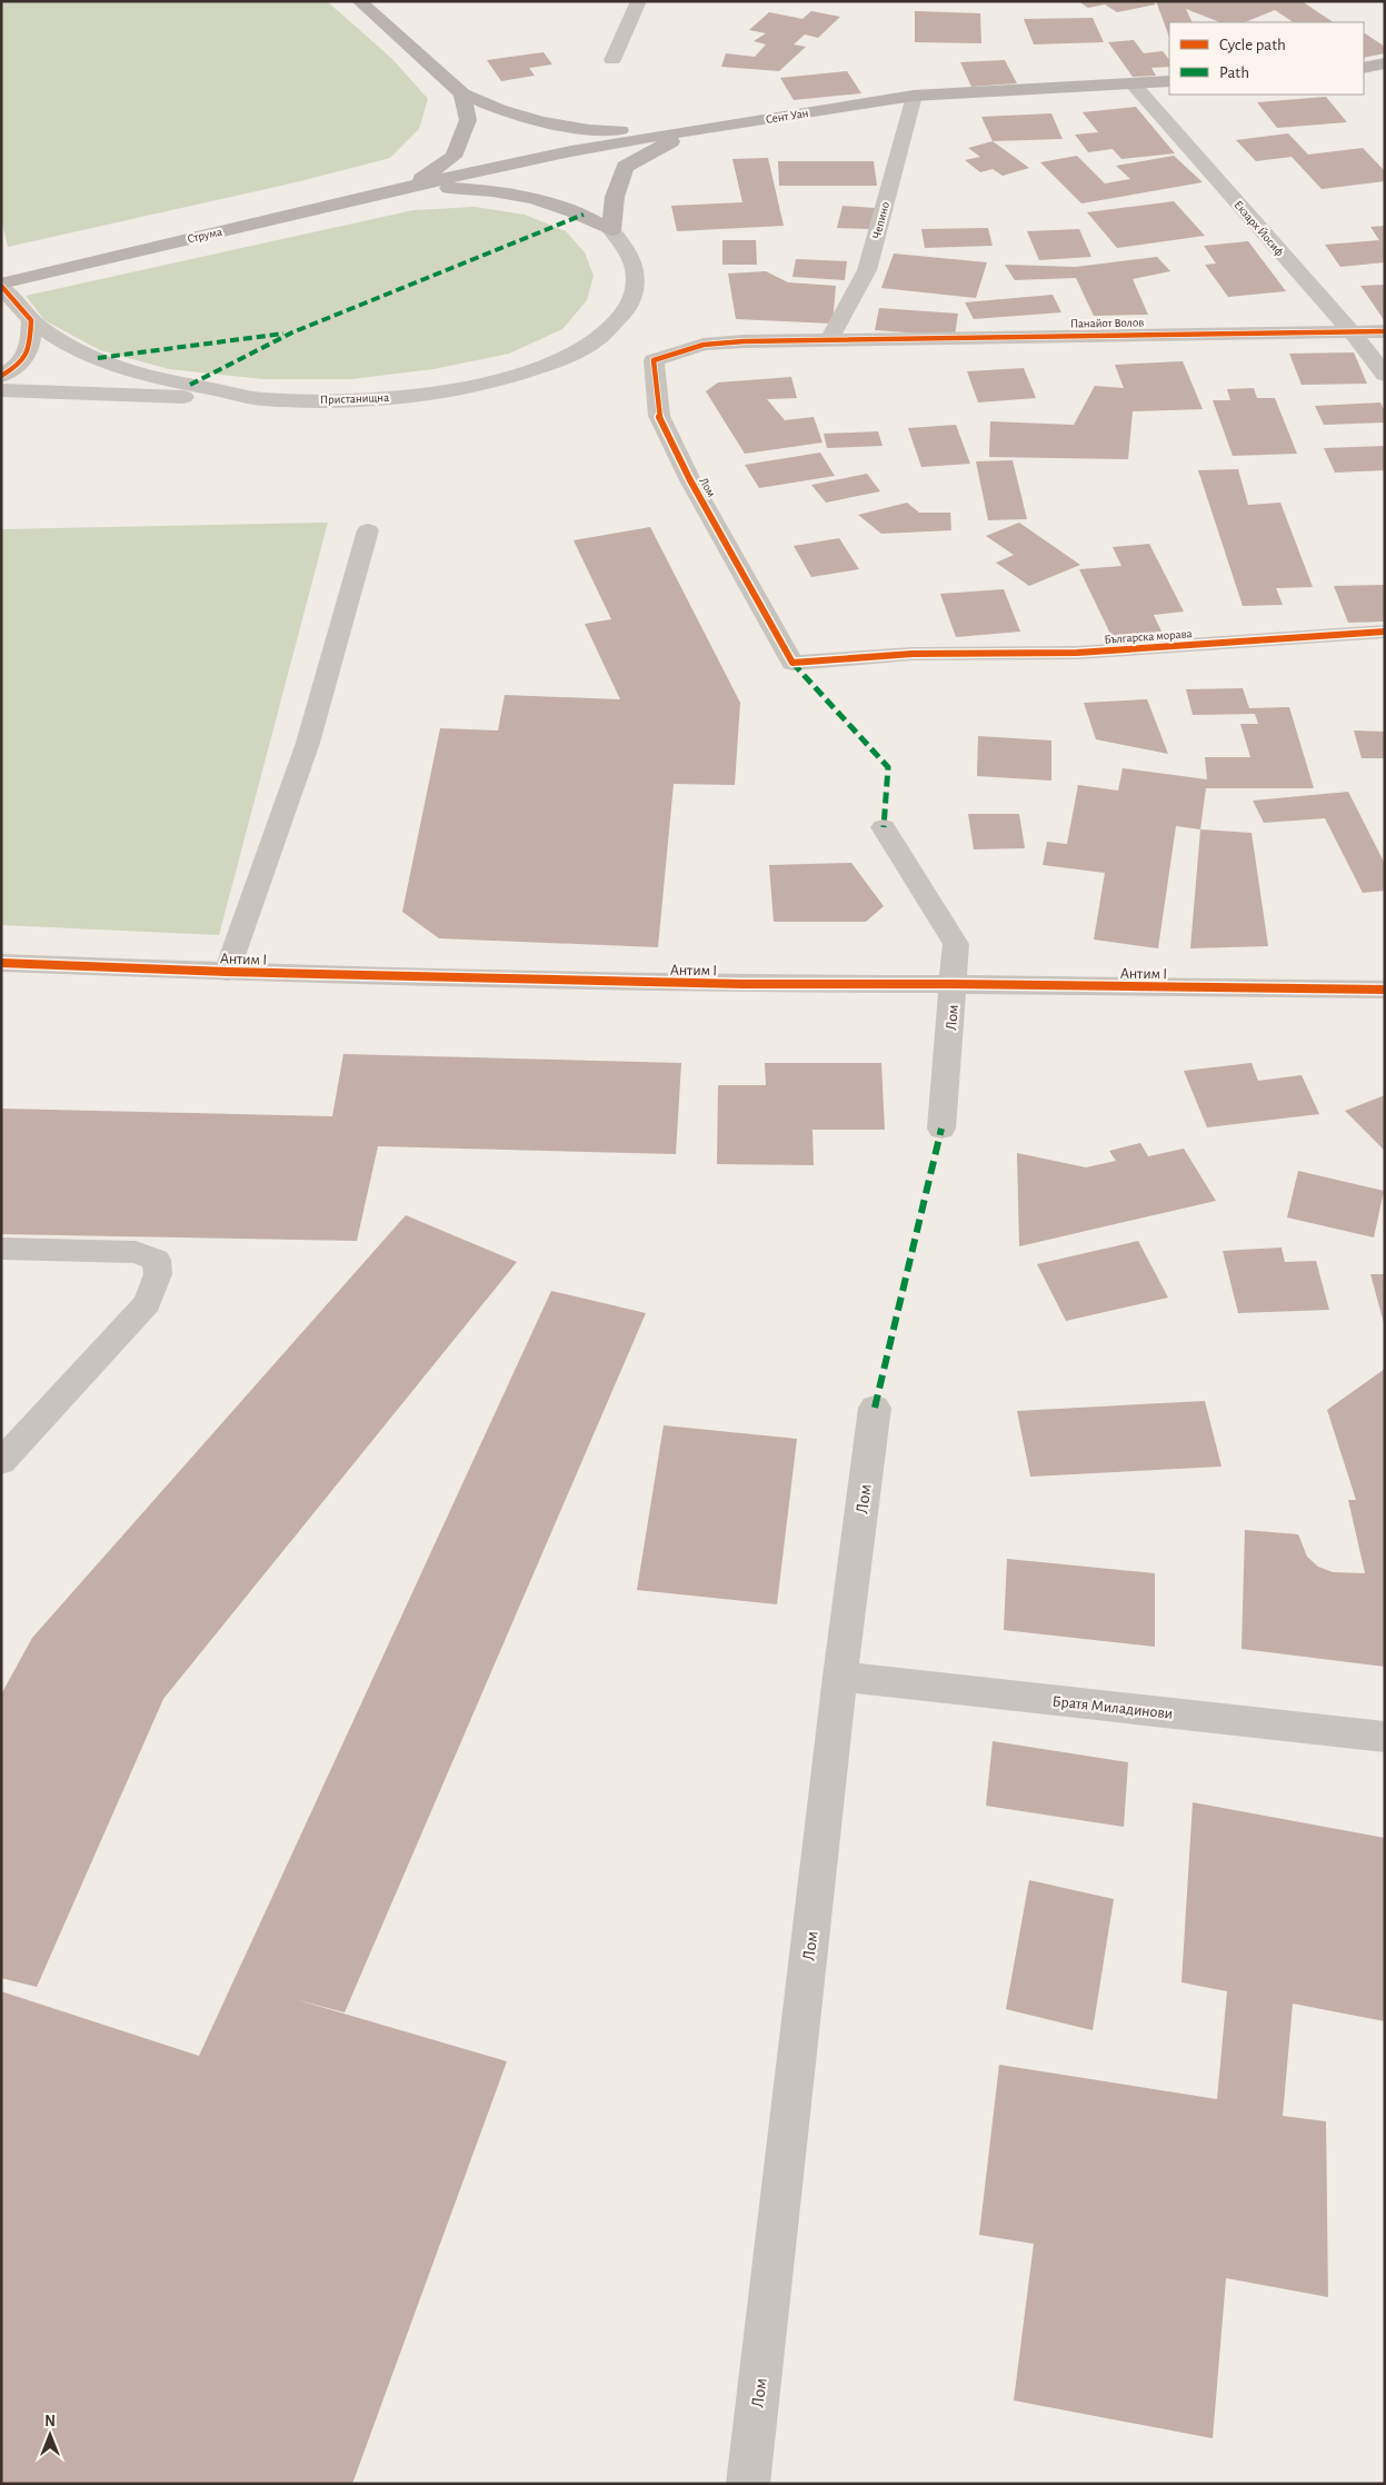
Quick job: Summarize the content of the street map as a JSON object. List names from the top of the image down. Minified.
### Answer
{"streets":{"main road":["Сент Уан","Струма"],"street":["Чепино","Екзарх Йосиф","Панайот Волов","Пристанищна","Лом","Българска морава","Антим I","Братя Миладинови"]},"crossings":[["Сент Уан","Чепино"],["Сент Уан","Екзарх Йосиф"],["Сент Уан","Струма"],["Чепино","Панайот Волов"],["Екзарх Йосиф","Панайот Волов"],["Струма","Пристанищна"],["Панайот Волов","Лом"],["Лом","Българска морава"],["Лом","Антим I"],["Лом","Братя Миладинови"]],"legend":["Cycle path","Path"],"north":"top"}
